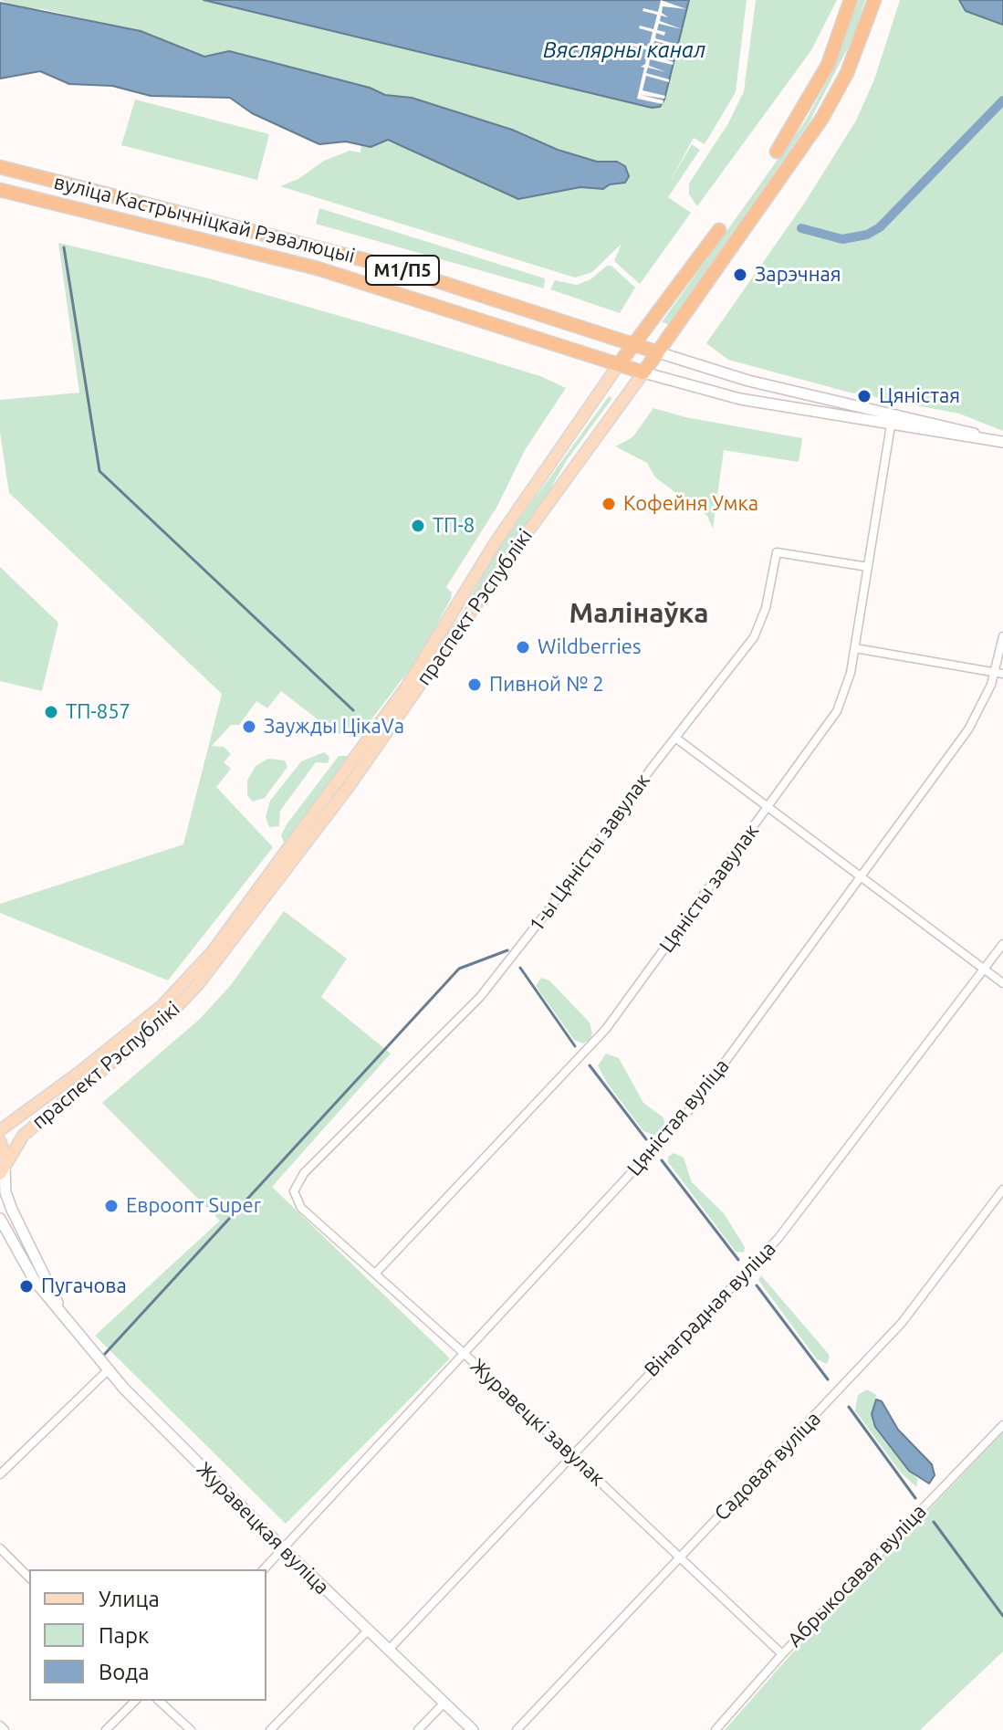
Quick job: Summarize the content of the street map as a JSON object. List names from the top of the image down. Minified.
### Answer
{"streets":{"highway":["вуліца Кастрычніцкай Рэвалюцыі","М1/П5","праспект Рэспублікі"],"street":["1-ы Цяністы завулак","Цяністы завулак","Цяністая вуліца","Вінаградная вуліца","Журавецкі завулак","Садовая вуліца","Журавецкая вуліца","Абрыкосавая вуліца"]},"crossings":[["вуліца Кастрычніцкай Рэвалюцыі","праспект Рэспублікі"],["праспект Рэспублікі","Журавецкая вуліца"],["1-ы Цяністы завулак","Цяністы завулак"],["1-ы Цяністы завулак","Журавецкі завулак"],["Цяністы завулак","Журавецкі завулак"],["Цяністая вуліца","Журавецкі завулак"],["Цяністая вуліца","Журавецкая вуліца"],["Вінаградная вуліца","Журавецкі завулак"],["Вінаградная вуліца","Журавецкая вуліца"],["Журавецкі завулак","Садовая вуліца"],["Журавецкі завулак","Абрыкосавая вуліца"]],"districts":["Малінаўка"],"water":["Вяслярны канал"],"places":["Зарэчная","Цяністая","Кофейня Умка","ТП-8","Wildberries","Пивной № 2","ТП-857","Заужды ЦікаVа","Евроопт Super","Пугачова"],"legend":["Улица","Парк","Вода"]}
